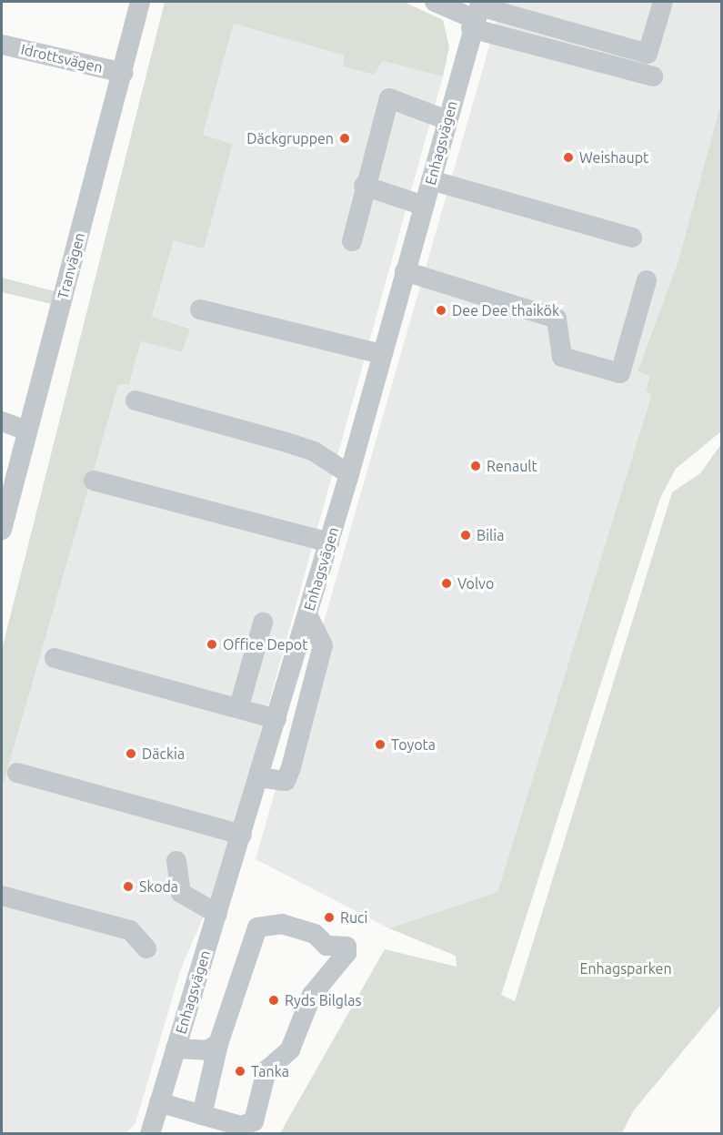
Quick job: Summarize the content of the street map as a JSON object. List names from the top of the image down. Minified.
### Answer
{"streets":{"street":["Idrottsvägen","Enhagsvägen","Tranvägen"]},"crossings":[["Idrottsvägen","Tranvägen"]],"parks":["Enhagsparken"],"places":["Däckgruppen","Weishaupt","Dee Dee thaikök","Renault","Bilia","Volvo","Office Depot","Toyota","Däckia","Skoda","Ruci","Ryds Bilglas","Tanka"]}
